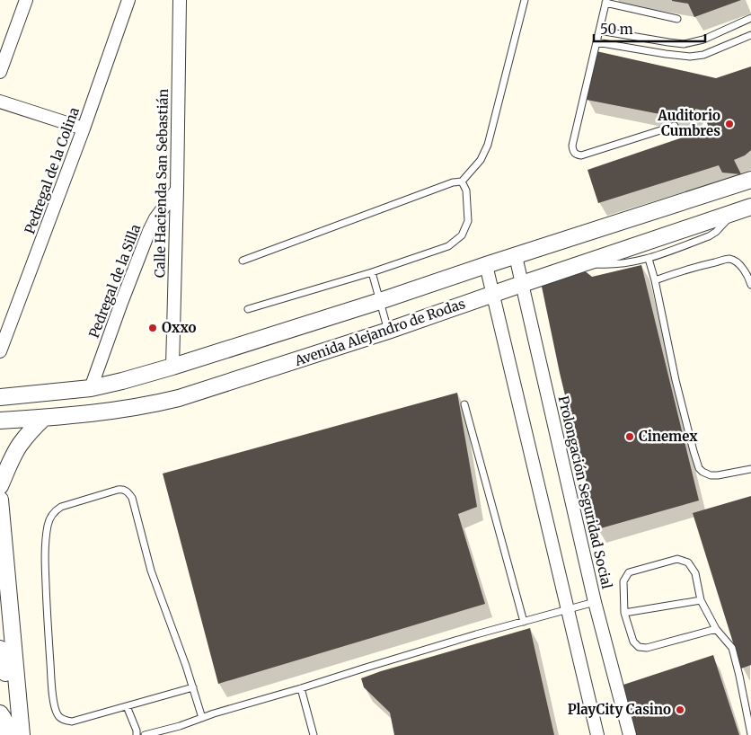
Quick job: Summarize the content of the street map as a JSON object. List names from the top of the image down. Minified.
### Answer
{"streets":{"street":["Pedregal de la Colina","Calle Hacienda San Sebastián","Pedregal de la Silla","Avenida Alejandro de Rodas","Prolongación Seguridad Social"]},"crossings":[["Calle Hacienda San Sebastián","Pedregal de la Silla"],["Avenida Alejandro de Rodas","Prolongación Seguridad Social"]],"places":["Auditorio Cumbres","Oxxo","Cinemex","PlayCity Casino"],"scale_bar":"50 m"}
